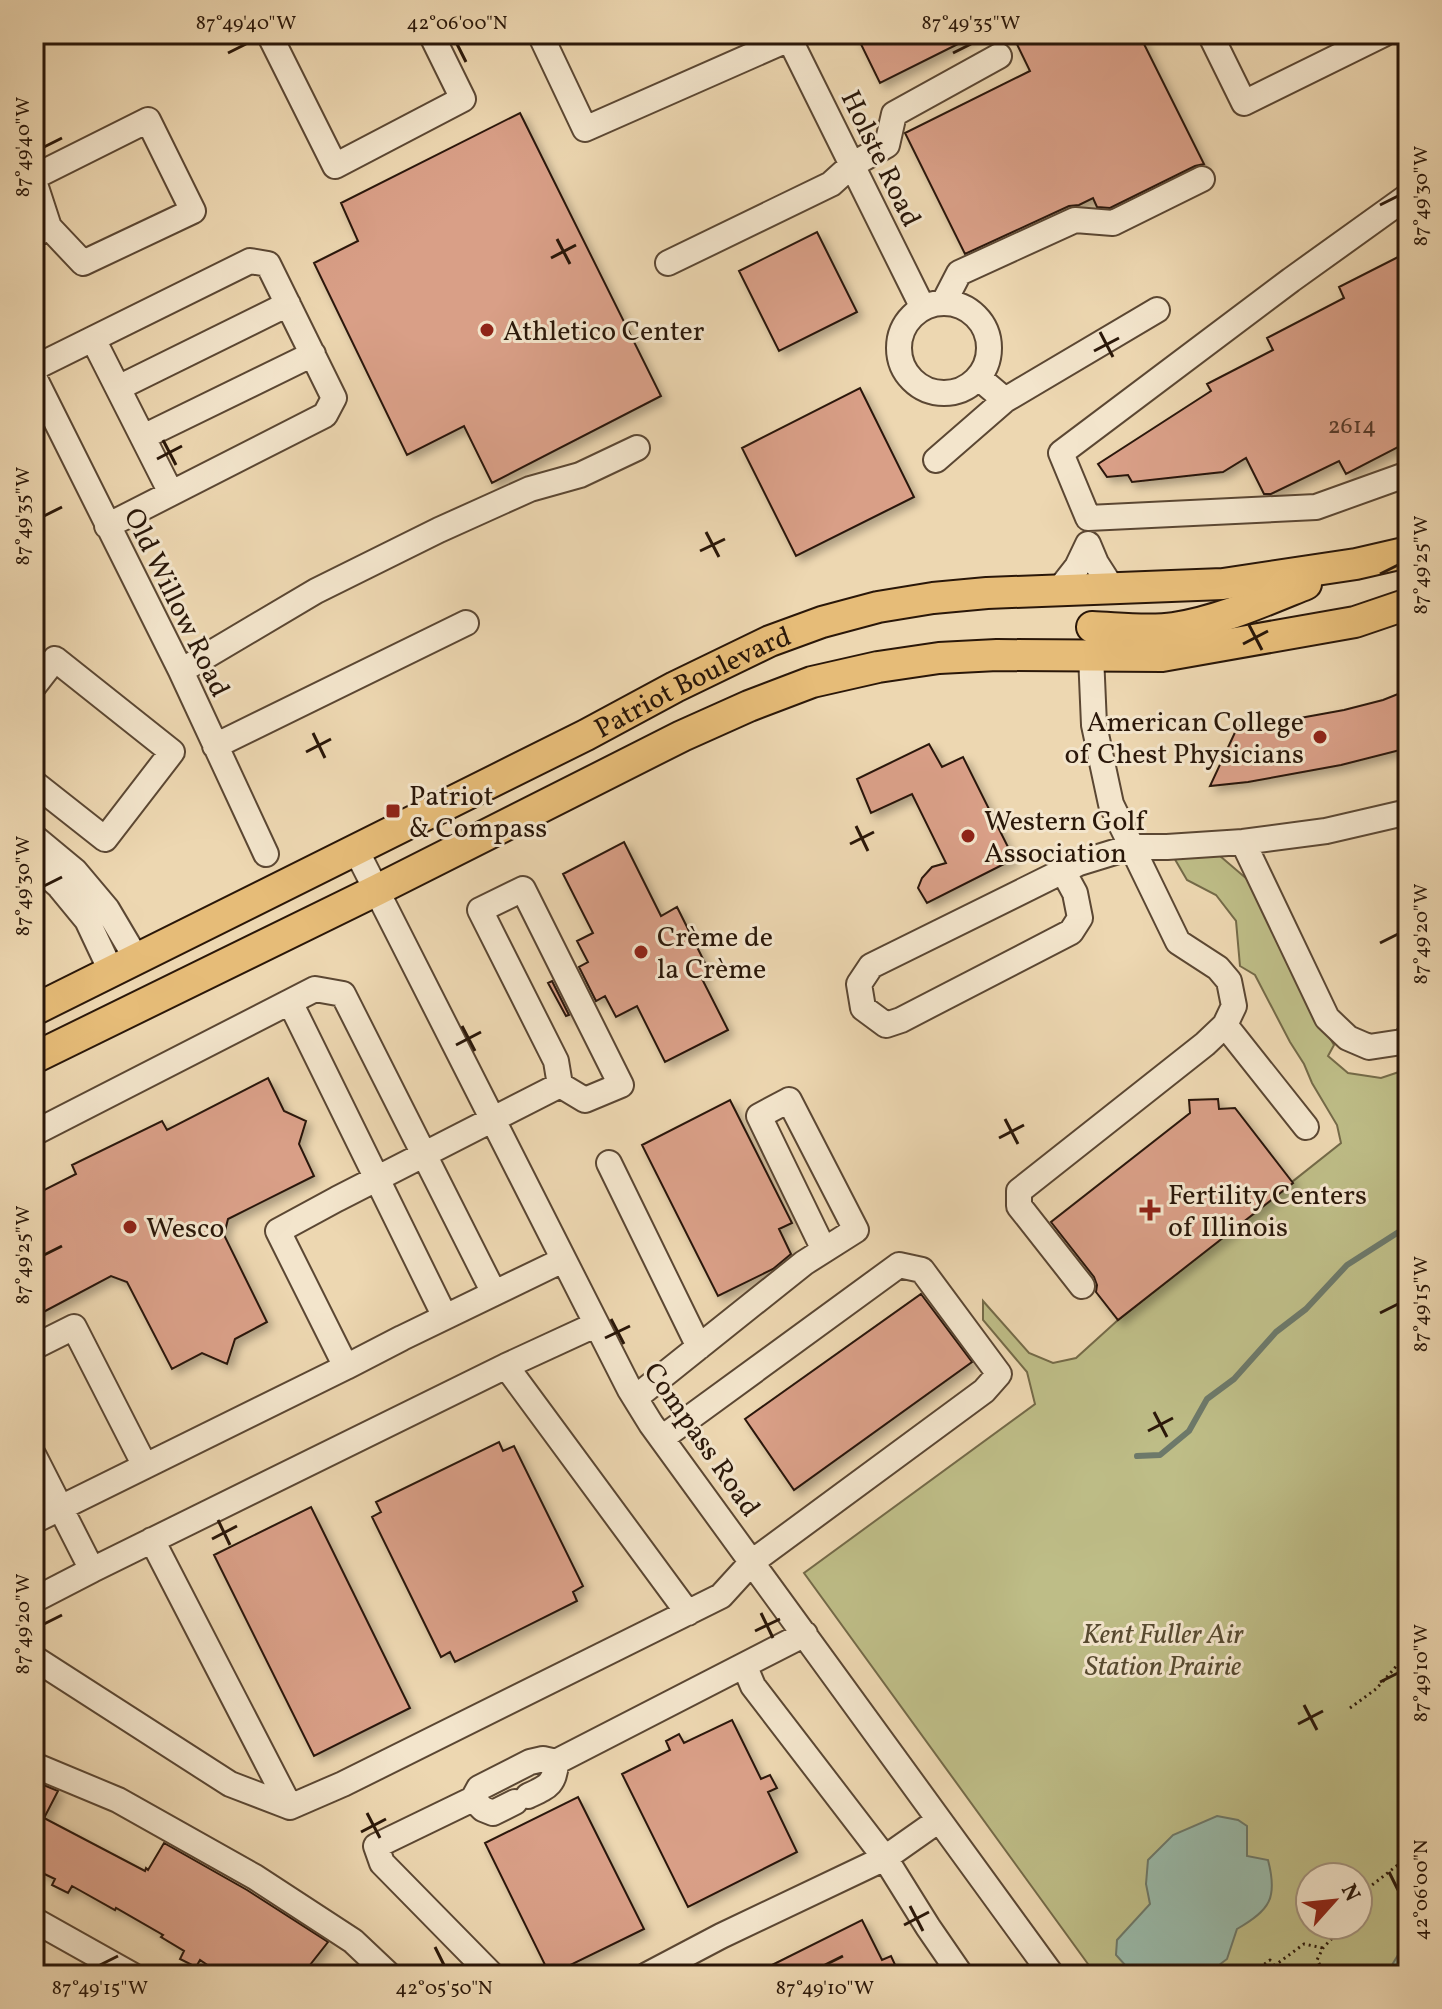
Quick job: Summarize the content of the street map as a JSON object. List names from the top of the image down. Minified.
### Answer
{"streets":{"main road":["Patriot Boulevard"],"street":["Holste Road","Old Willow Road","Compass Road"]},"crossings":[["Patriot Boulevard","Compass Road"]],"parks":["Kent Fuller Air Station Prairie"],"places":{"other":["Athletico Center","American College of Chest Physicians","Western Golf Association","Crème de la Crème","Wesco"],"transit":["Patriot & Compass"],"health":["Fertility Centers of Illinois"]},"house_numbers":["2614"],"north":"top right","coordinates":["87°49'40\"W","42°06'00\"N","87°49'35\"W","87°49'30\"W","87°49'25\"W","87°49'20\"W","87°49'15\"W","87°49'10\"W","42°05'50\"N"]}
